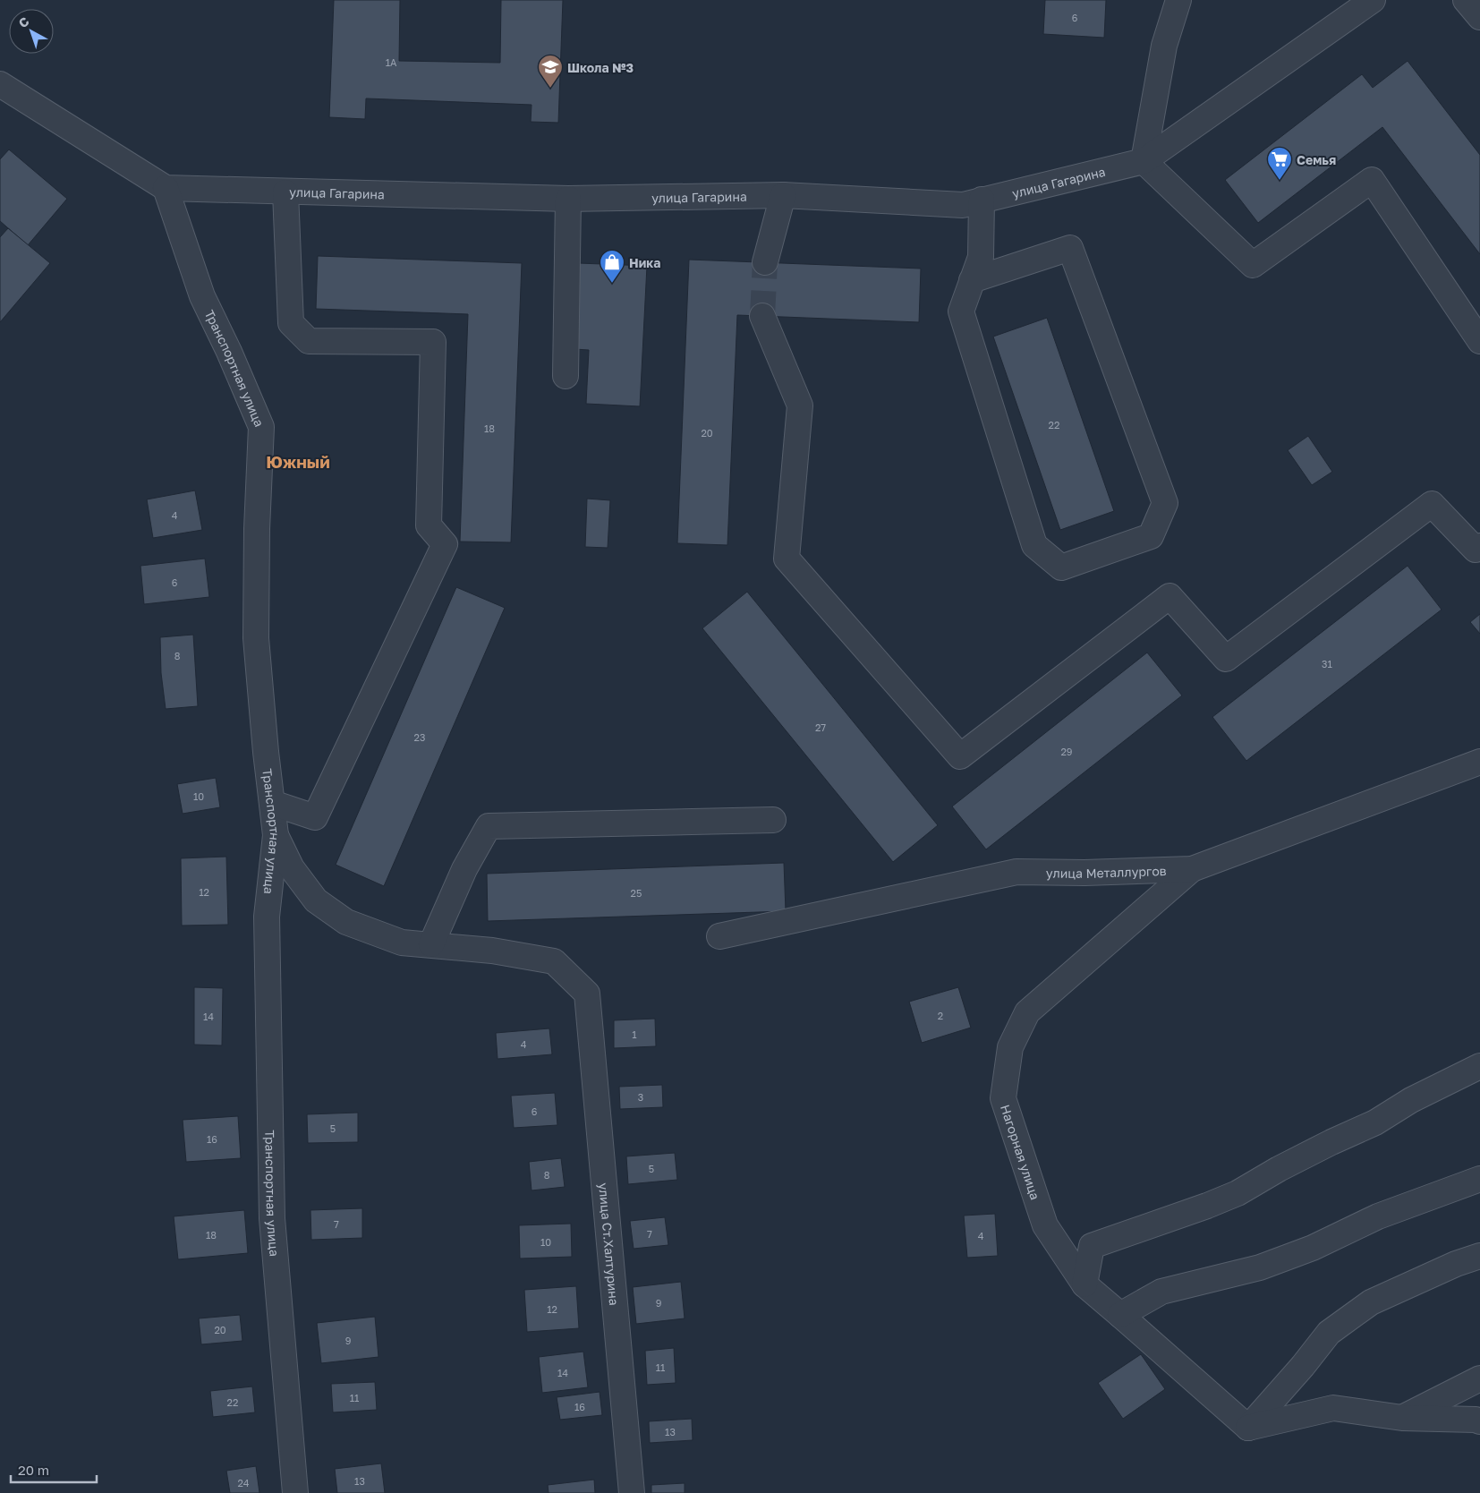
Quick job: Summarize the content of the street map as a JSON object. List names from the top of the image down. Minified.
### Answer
{"streets":{"street":["улица Гагарина","Транспортная улица","улица Металлургов","Нагорная улица","улица Ст.Халтурина"]},"crossings":[["улица Гагарина","Транспортная улица"],["улица Металлургов","Нагорная улица"]],"districts":["Южный"],"places":{"school or university":["Школа №3"],"supermarket":["Семья"],"shop":["Ника"]},"house_numbers":["6","1А","22","18","20","4","6","8","31","27","23","29","10","12","25","2","14","1","4","3","6","5","16","5","8","7","7","18","4","10","9","12","20","9","11","14","11","22","16","13","13","24"],"scale_bar":"20 m","north":"top left"}
